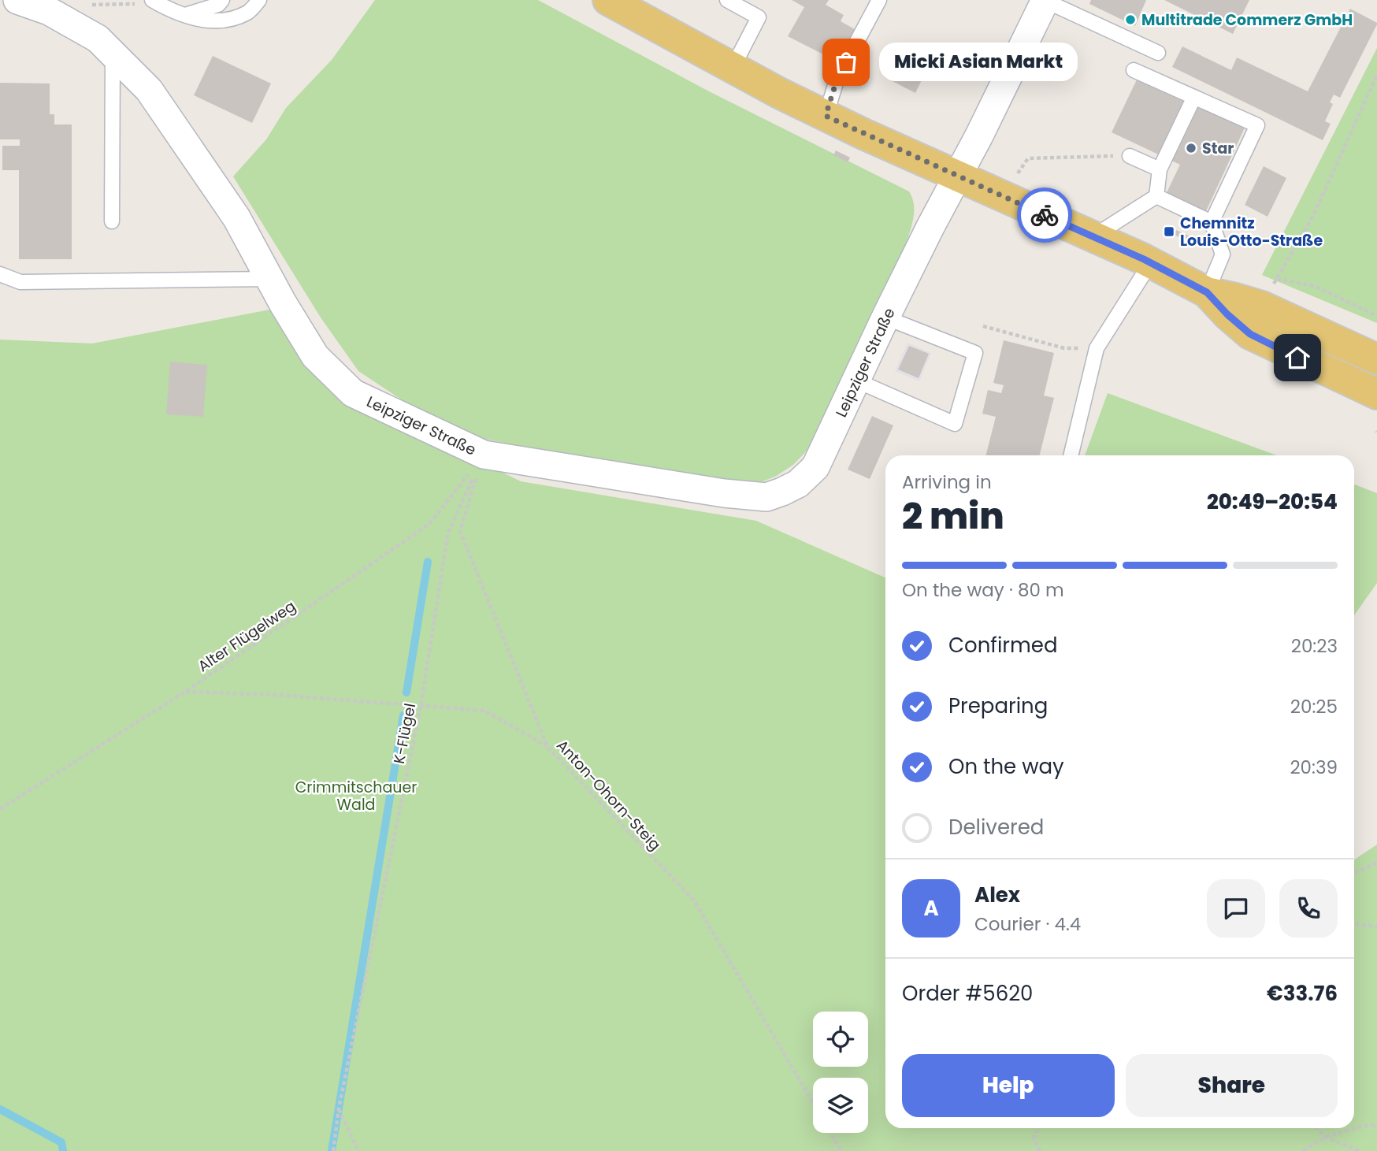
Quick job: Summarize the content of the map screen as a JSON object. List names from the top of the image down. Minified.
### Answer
{"streets":{"street":["Leipziger Straße"],"path":["Alter Flügelweg","K-Flügel","Anton-Ohorn-Steig"]},"crossings":[["Leipziger Straße","Alter Flügelweg"],["Leipziger Straße","K-Flügel"],["Leipziger Straße","Anton-Ohorn-Steig"],["Alter Flügelweg","K-Flügel"],["Alter Flügelweg","Anton-Ohorn-Steig"],["K-Flügel","Anton-Ohorn-Steig"]],"parks":["Crimmitschauer Wald"],"places":{"other":["Multitrade Commerz GmbH","Micki Asian Markt","Star"],"transit":["Chemnitz Louis-Otto-Straße"]},"page":{"bubble":"Micki Asian Markt","heading":["2 min","Arriving in","20:49–20:54"],"panel":["Alex","Courier · 4.4","Order #5620","€33.76"],"bar":"On the way · 80 m","list":[["Confirmed","20:23"],["Preparing","20:25"],["On the way","20:39"],"Delivered"],"round":"A","buttons":["Help","Share"]}}
